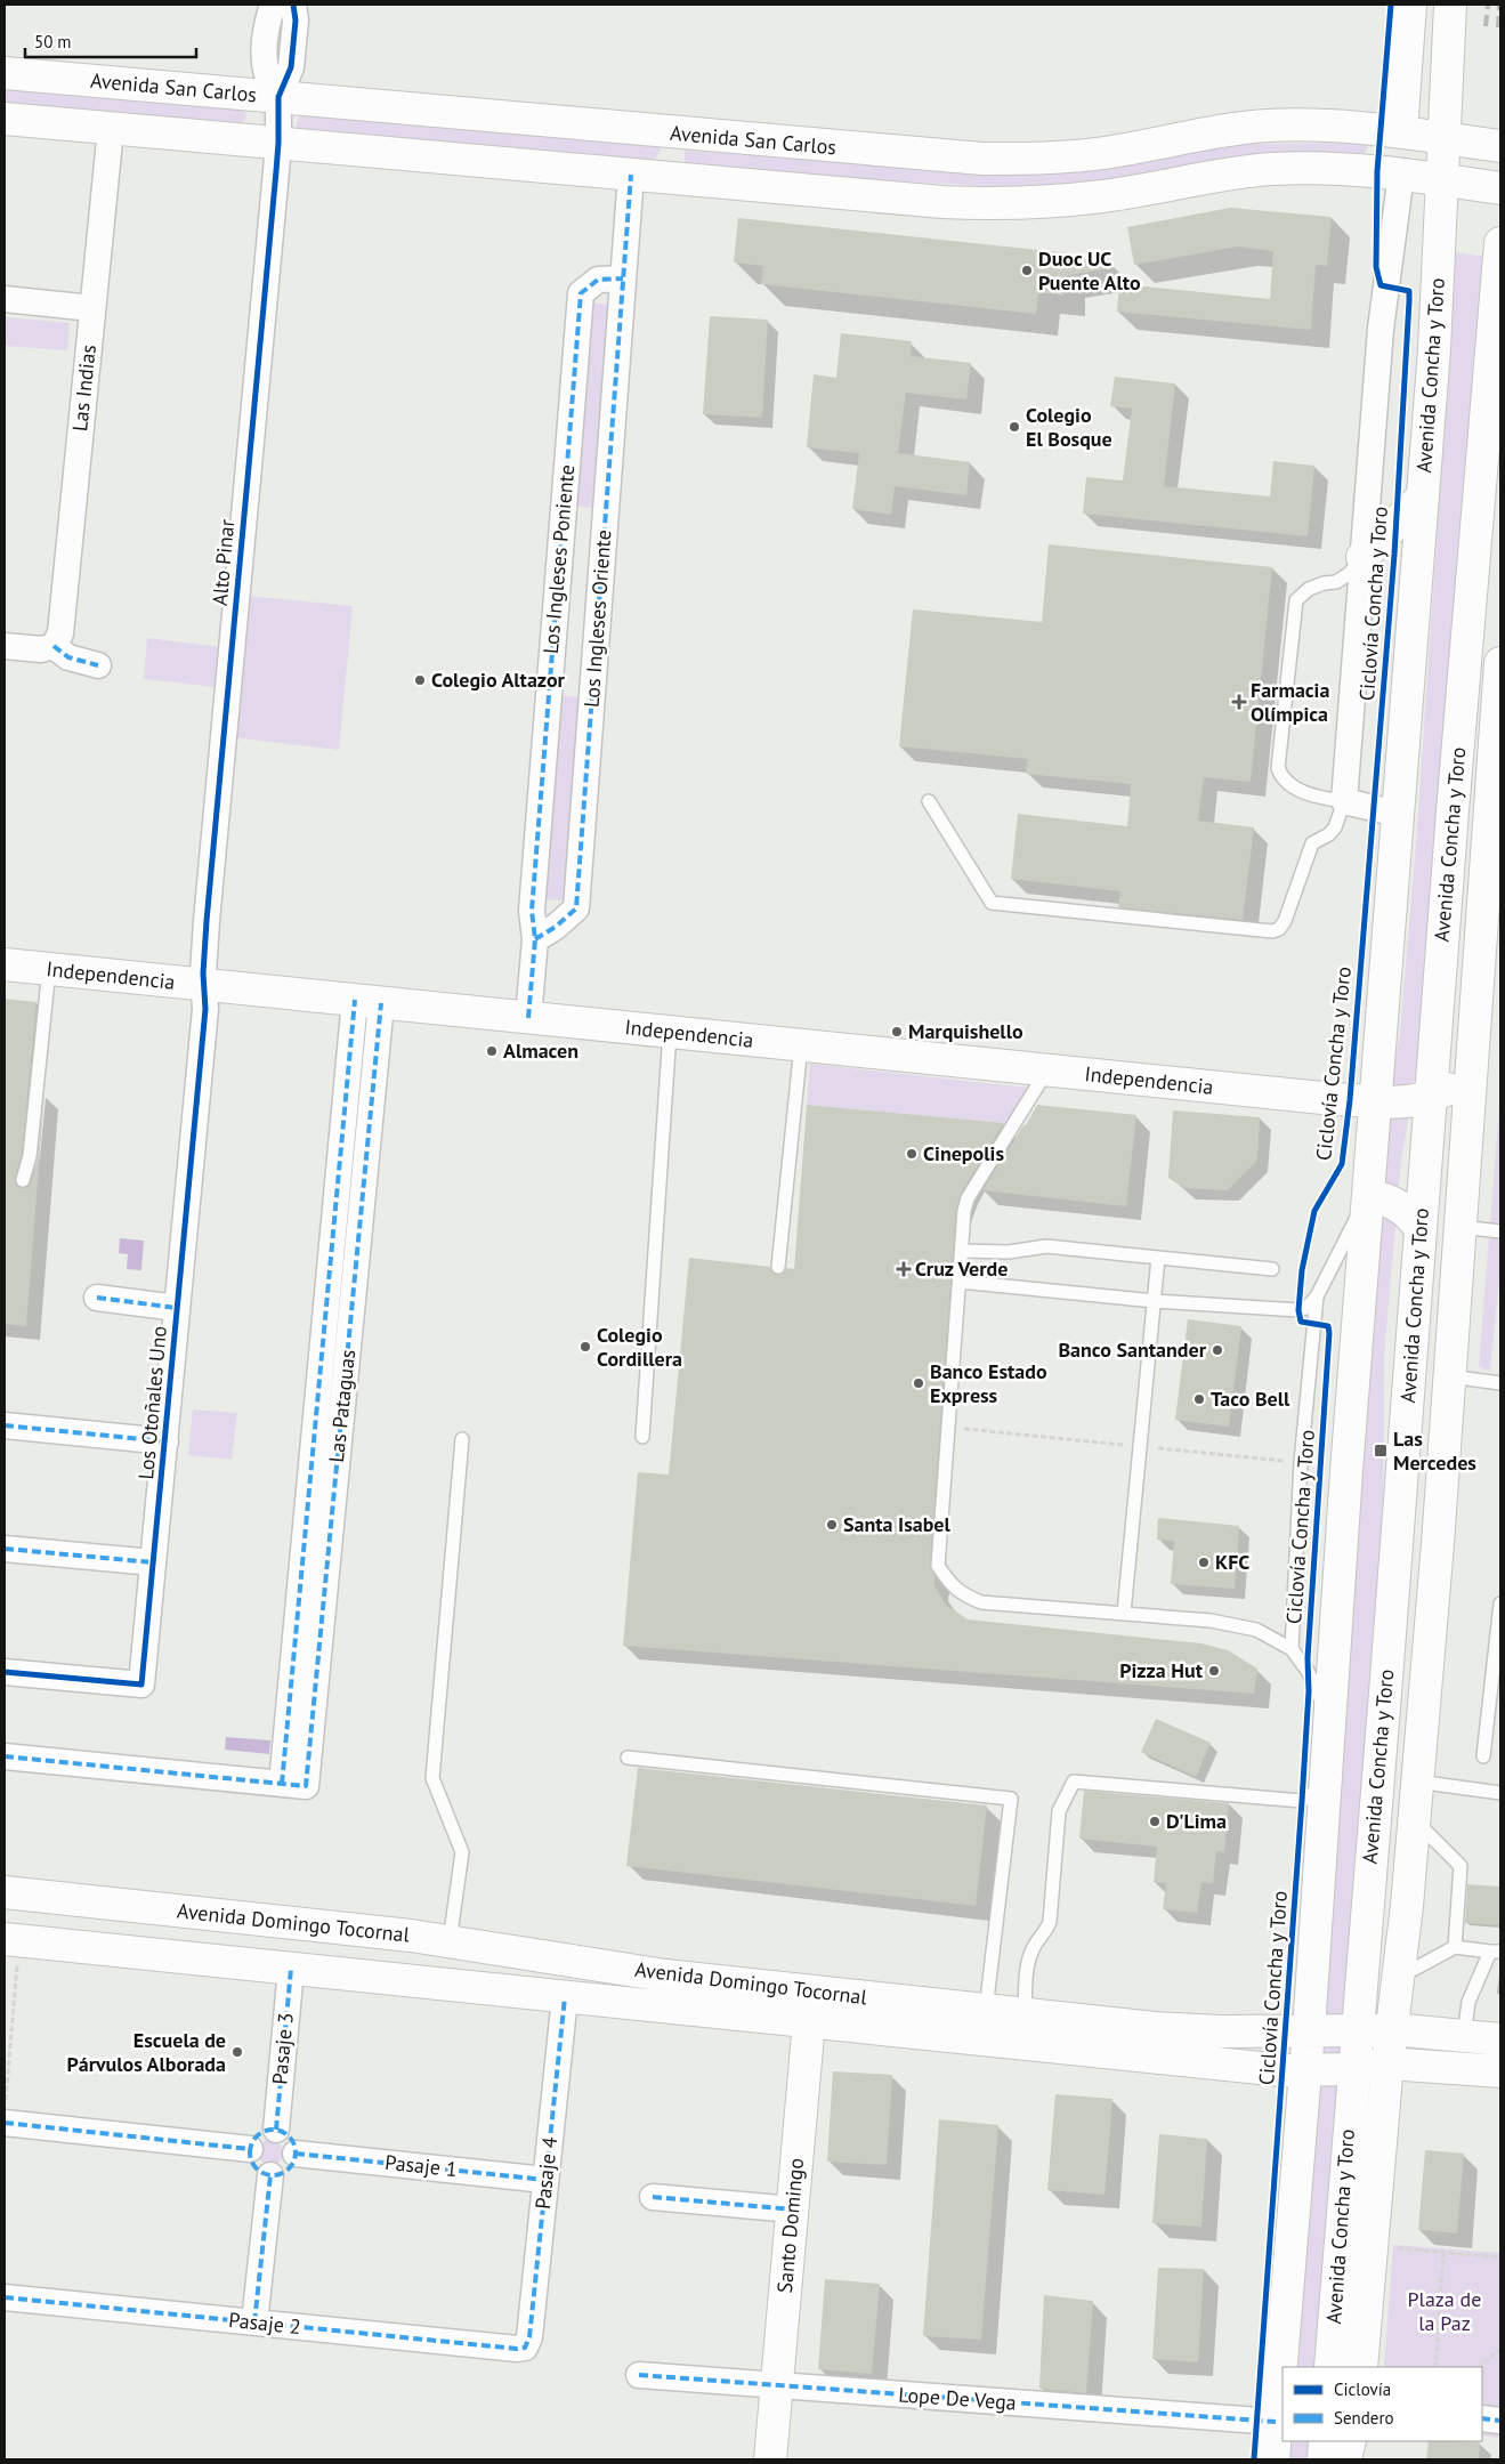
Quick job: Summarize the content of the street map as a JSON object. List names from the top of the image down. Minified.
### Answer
{"streets":{"main road":["Avenida San Carlos","Avenida Concha y Toro","Independencia","Avenida Domingo Tocornal","Santo Domingo"],"street":["Las Indias","Los Ingleses Poniente","Alto Pinar","Los Ingleses Oriente","Los Otoñales Uno","Las Pataguas","Pasaje 3","Pasaje 1","Pasaje 4","Pasaje 2","Lope De Vega"],"cycle path":["Ciclovía Concha y Toro"]},"crossings":[["Avenida San Carlos","Avenida Concha y Toro"],["Avenida San Carlos","Alto Pinar"],["Avenida Concha y Toro","Independencia"],["Avenida Concha y Toro","Avenida Domingo Tocornal"],["Avenida Concha y Toro","Lope De Vega"],["Los Ingleses Poniente","Los Ingleses Oriente"],["Los Ingleses Poniente","Independencia"],["Alto Pinar","Independencia"],["Alto Pinar","Los Otoñales Uno"],["Independencia","Los Otoñales Uno"],["Independencia","Las Pataguas"],["Avenida Domingo Tocornal","Pasaje 3"],["Avenida Domingo Tocornal","Pasaje 4"],["Avenida Domingo Tocornal","Santo Domingo"],["Pasaje 3","Pasaje 1"],["Pasaje 1","Pasaje 4"],["Pasaje 4","Pasaje 2"],["Santo Domingo","Lope De Vega"]],"parks":["Plaza de la Paz"],"places":{"other":["Duoc UC Puente Alto","Colegio El Bosque","Colegio Altazor","Marquishello","Almacen","Cinepolis","Colegio Cordillera","Banco Santander","Banco Estado Express","Taco Bell","Santa Isabel","KFC","Pizza Hut","D'Lima","Escuela de Párvulos Alborada"],"health":["Farmacia Olímpica","Cruz Verde"],"transit":["Las Mercedes"]},"legend":["Ciclovía","Sendero"],"scale_bar":"50 m"}
